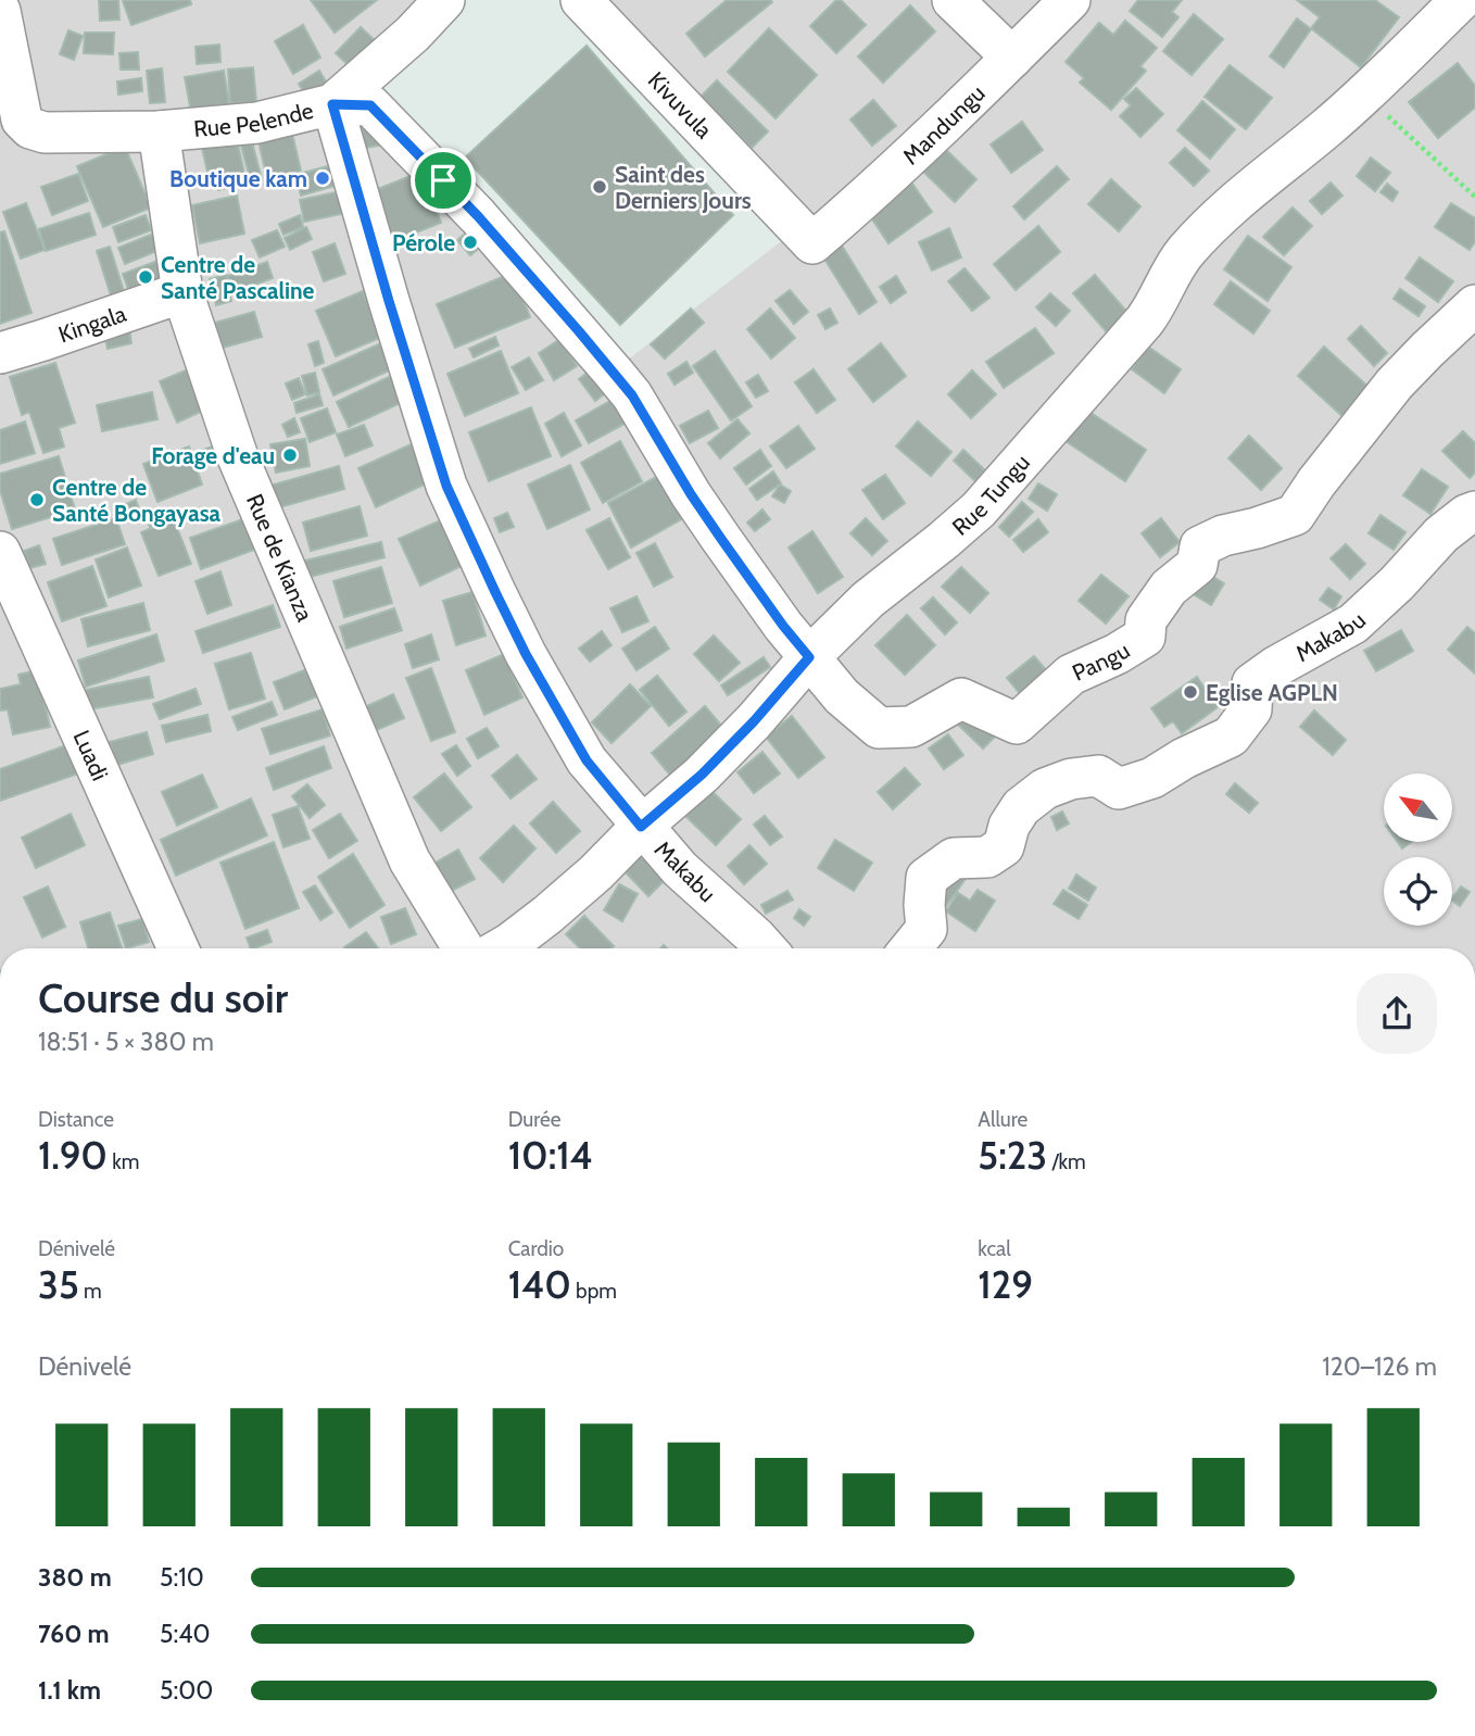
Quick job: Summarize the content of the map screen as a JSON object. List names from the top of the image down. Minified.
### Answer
{"streets":{"street":["Kivuvula","Rue Pelende","Mandungu","Kingala","Rue Tungu","Rue de Kianza","Makabu","Pangu","Luadi"]},"crossings":[["Kivuvula","Mandungu"],["Rue Pelende","Rue de Kianza"],["Rue Pelende","Makabu"],["Kingala","Rue de Kianza"],["Rue Tungu","Makabu"],["Rue Tungu","Pangu"]],"places":["Boutique kam","Saint des Derniers Jours","Pérole","Centre de Santé Pascaline","Forage d'eau","Centre de Santé Bongayasa","Eglise AGPLN"],"north":"top left","page":{"heading":["Course du soir","18:51 · 5 × 380 m"],"stats":[["Distance","1.90 km"],["Durée","10:14"],["Allure","5:23 /km"],["Dénivelé","35 m"],["Cardio","140 bpm"],["kcal","129"]],"chart":["Dénivelé","120–126 m"],"list":[{"name":"380 m","note":"5:10"},{"name":"760 m","note":"5:40"},{"name":"1.1 km","note":"5:00"}]}}
